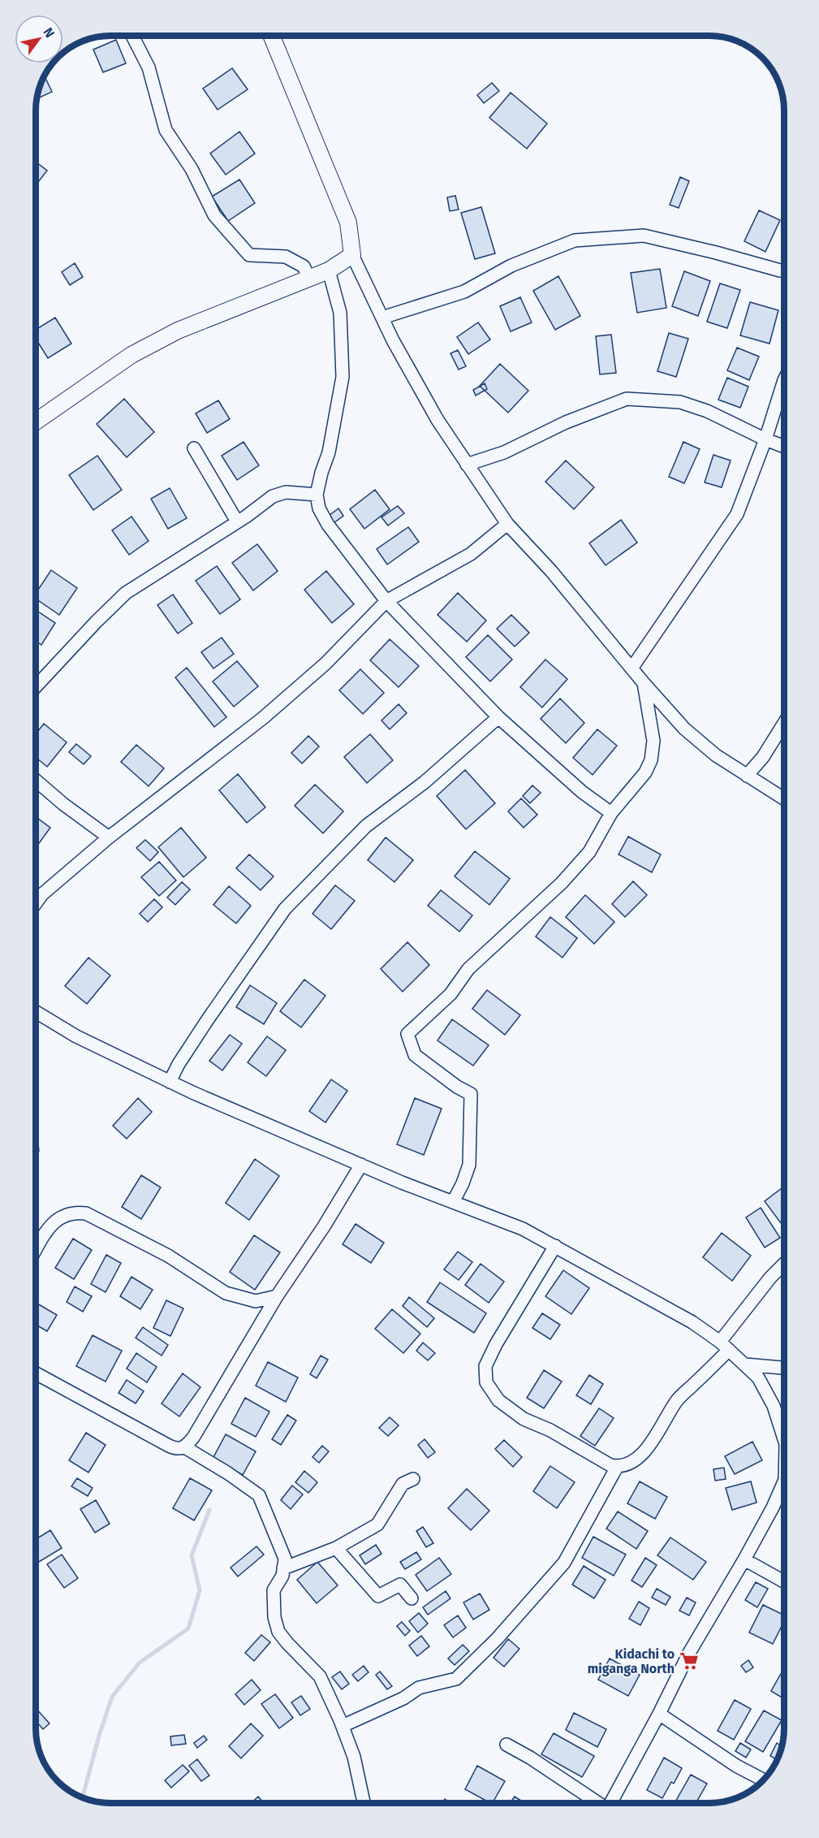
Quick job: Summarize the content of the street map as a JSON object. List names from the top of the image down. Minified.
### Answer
{"places":{"supermarket":["Kidachi to miganga North"]},"north":"top right"}
